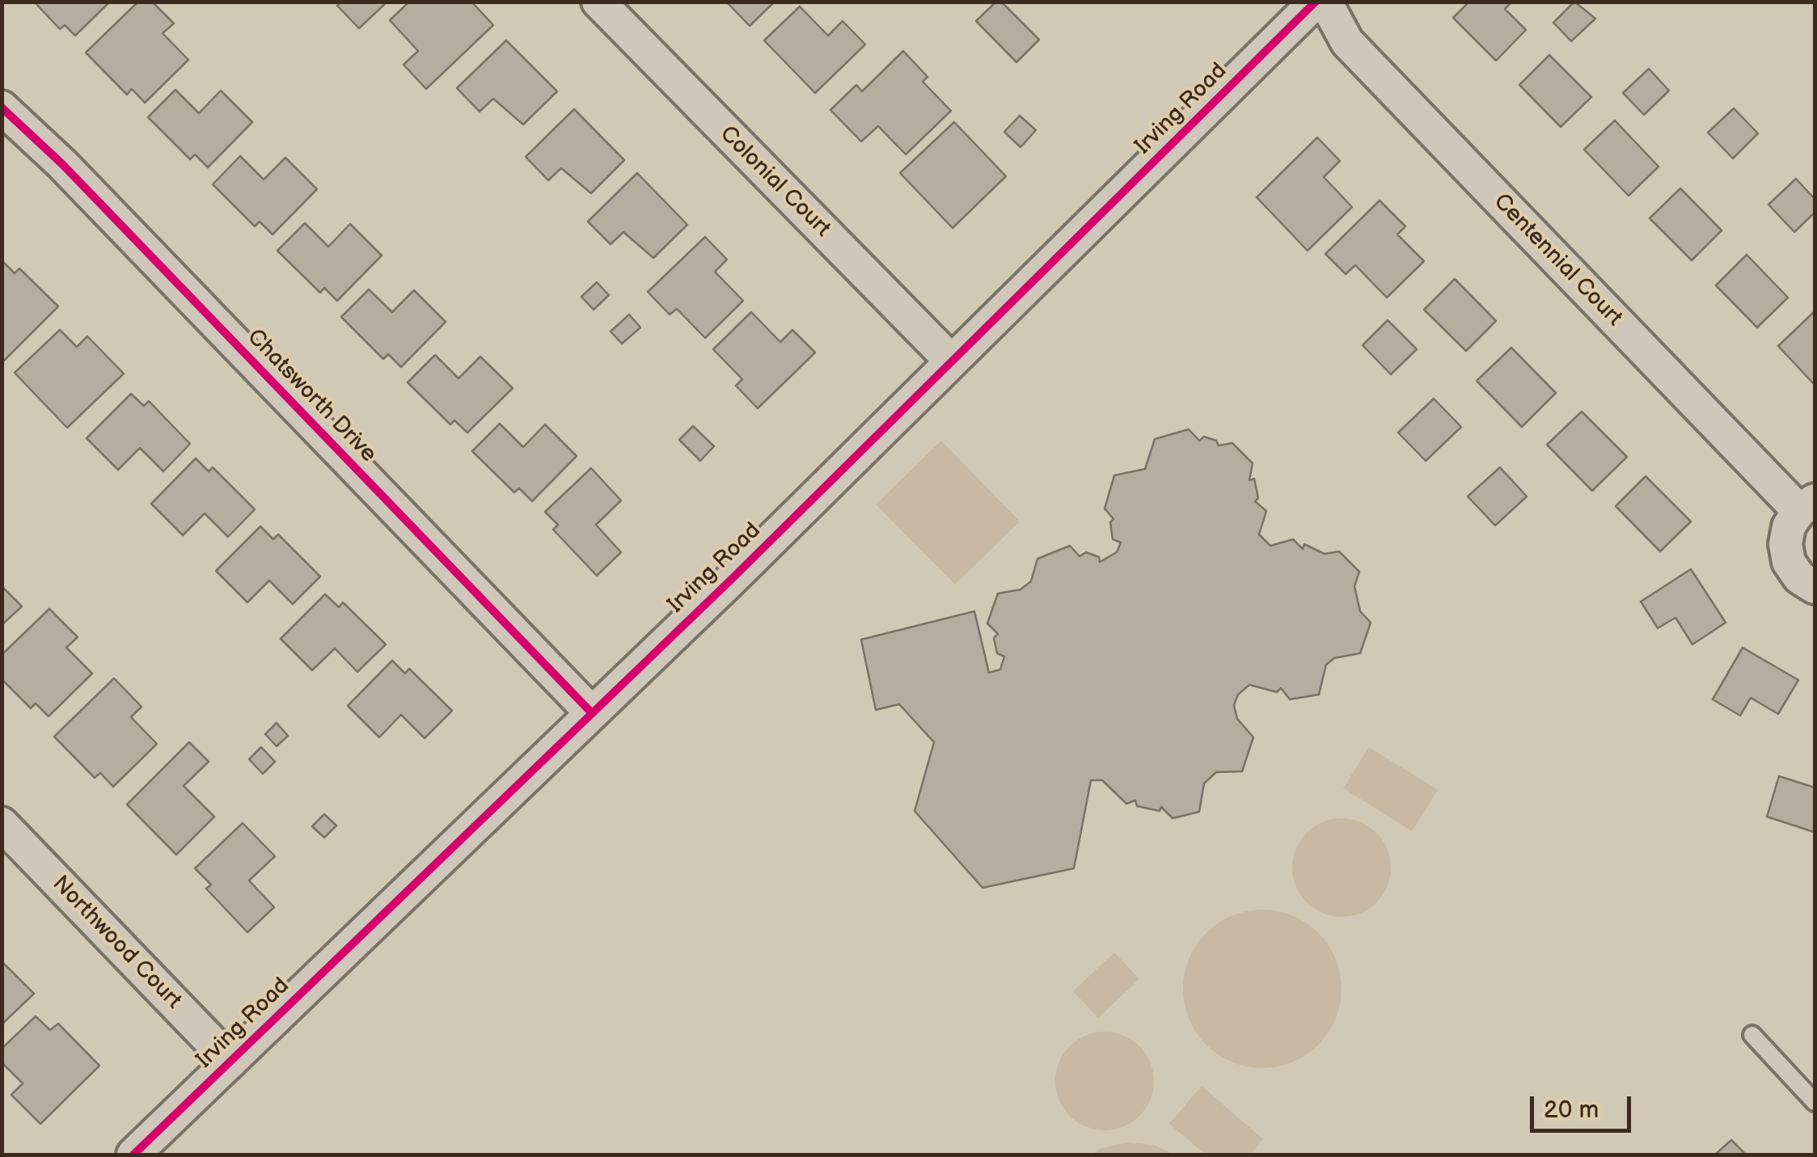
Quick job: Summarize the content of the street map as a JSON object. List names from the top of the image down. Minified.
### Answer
{"streets":{"street":["Irving Road","Colonial Court","Centennial Court","Chatsworth Drive","Northwood Court"]},"crossings":[["Irving Road","Colonial Court"],["Irving Road","Chatsworth Drive"],["Irving Road","Northwood Court"]],"scale_bar":"20 m"}
